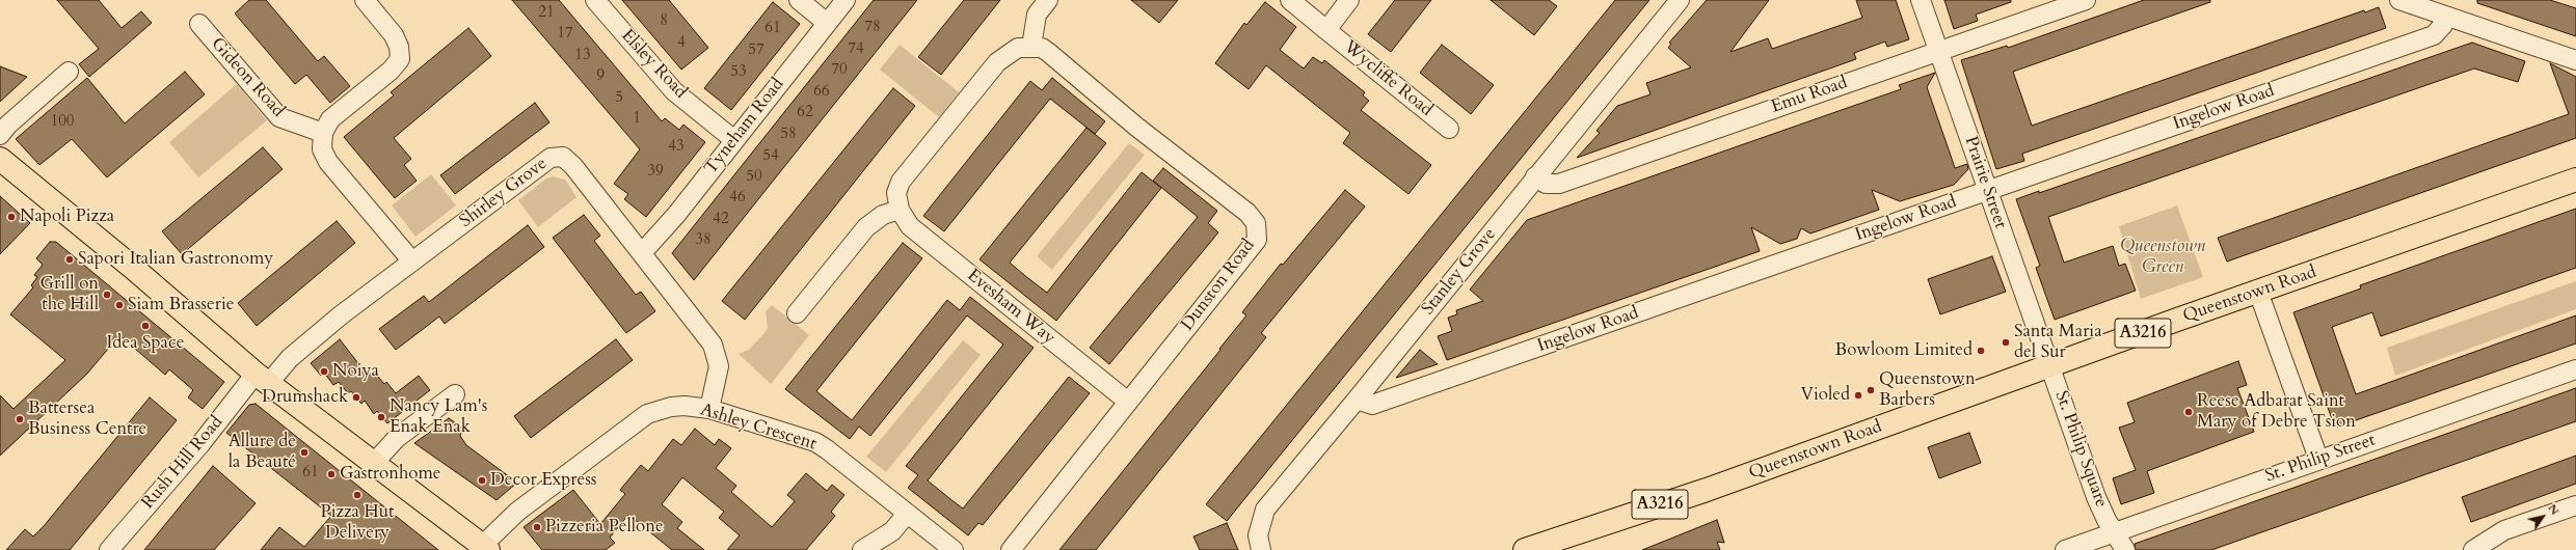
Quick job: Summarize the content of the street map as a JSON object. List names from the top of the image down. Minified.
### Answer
{"streets":{"main road":["Queenstown Road","A3216"],"street":["Elsley Road","Gideon Road","Wycliffe Road","Emu Road","Ingelow Road","Tyneham Road","Prairie Street","Shirley Grove","Stanley Grove","Dunston Road","Evesham Way","Ashley Crescent","St. Philip Square","St. Philip Street","Rush Hill Road"]},"crossings":[["Elsley Road","Tyneham Road"],["Emu Road","Prairie Street"],["Emu Road","Stanley Grove"],["Ingelow Road","Prairie Street"],["Ingelow Road","Stanley Grove"],["Tyneham Road","Shirley Grove"],["Prairie Street","Queenstown Road"],["Prairie Street","St. Philip Square"],["Shirley Grove","Ashley Crescent"],["Shirley Grove","Rush Hill Road"],["Dunston Road","Evesham Way"],["Queenstown Road","St. Philip Square"],["St. Philip Square","St. Philip Street"]],"parks":["Queenstown Green"],"places":["Napoli Pizza","Sapori Italian Gastronomy","Grill on the Hill","Siam Brasserie","Idea Space","Santa Maria del Sur","Bowloom Limited","Noiya","Queenstown Barbers","Violed","Drumshack","Reese Adbarat Saint Mary of Debre Tsion","Nancy Lam's Enak Enak","Battersea Business Centre","Allure de la Beauté","Gastronhome","Decor Express","Pizza Hut Delivery","Pizzeria Pellone"],"house_numbers":["21","8","78","61","17","4","74","57","13","70","53","9","66","5","62","1","100","58","43","54","39","50","46","42","38","61"],"north":"top right"}
